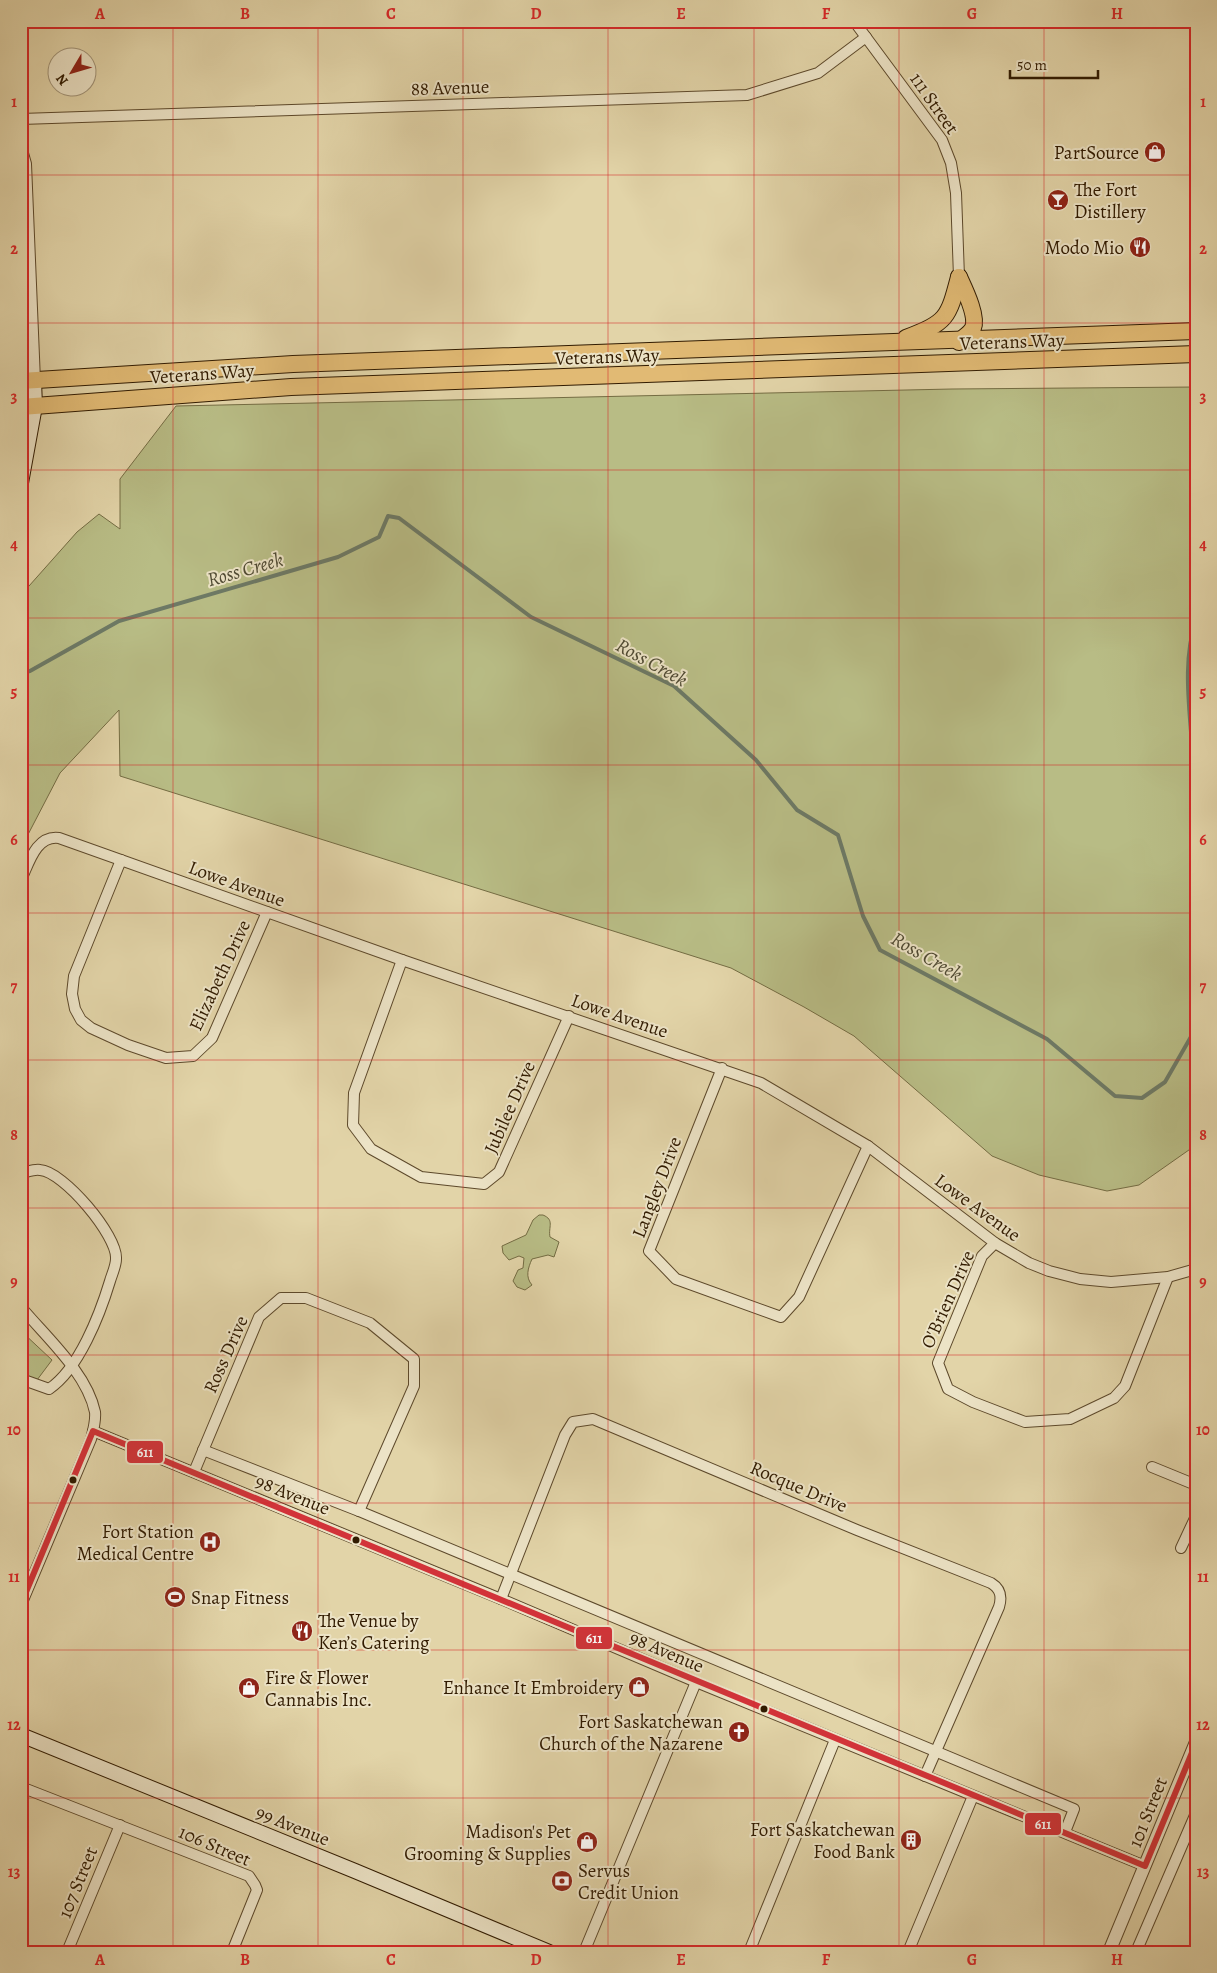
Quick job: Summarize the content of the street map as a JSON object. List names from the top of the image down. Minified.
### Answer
{"streets":{"main road":["Veterans Way","99 Avenue"],"street":["88 Avenue","111 Street","Lowe Avenue","Elizabeth Drive","Jubilee Drive","Langley Drive","O'Brien Drive","Ross Drive","Rocque Drive","98 Avenue","101 Street","106 Street","107 Street"]},"crossings":[["88 Avenue","111 Street"],["Lowe Avenue","Elizabeth Drive"],["Lowe Avenue","Jubilee Drive"],["Lowe Avenue","Langley Drive"],["Lowe Avenue","O'Brien Drive"],["Ross Drive","98 Avenue"],["Rocque Drive","98 Avenue"],["98 Avenue","101 Street"],["106 Street","107 Street"]],"water":["Ross Creek"],"places":{"shop":["PartSource","Enhance It Embroidery","Fire & Flower Cannabis Inc.","Madison's Pet Grooming & Supplies"],"bar":["The Fort Distillery"],"restaurant":["Modo Mio","The Venue by Ken’s Catering"],"hospital":["Fort Station Medical Centre"],"sports":["Snap Fitness"],"church":["Fort Saskatchewan Church of the Nazarene"],"building":["Fort Saskatchewan Food Bank"],"bank":["Servus Credit Union"]},"lines":["transit line 611"],"scale_bar":"50 m","north":"bottom left","grid":{"columns":["A","B","C","D","E","F","G","H"],"rows":["1","2","3","4","5","6","7","8","9","10","11","12","13"]}}
